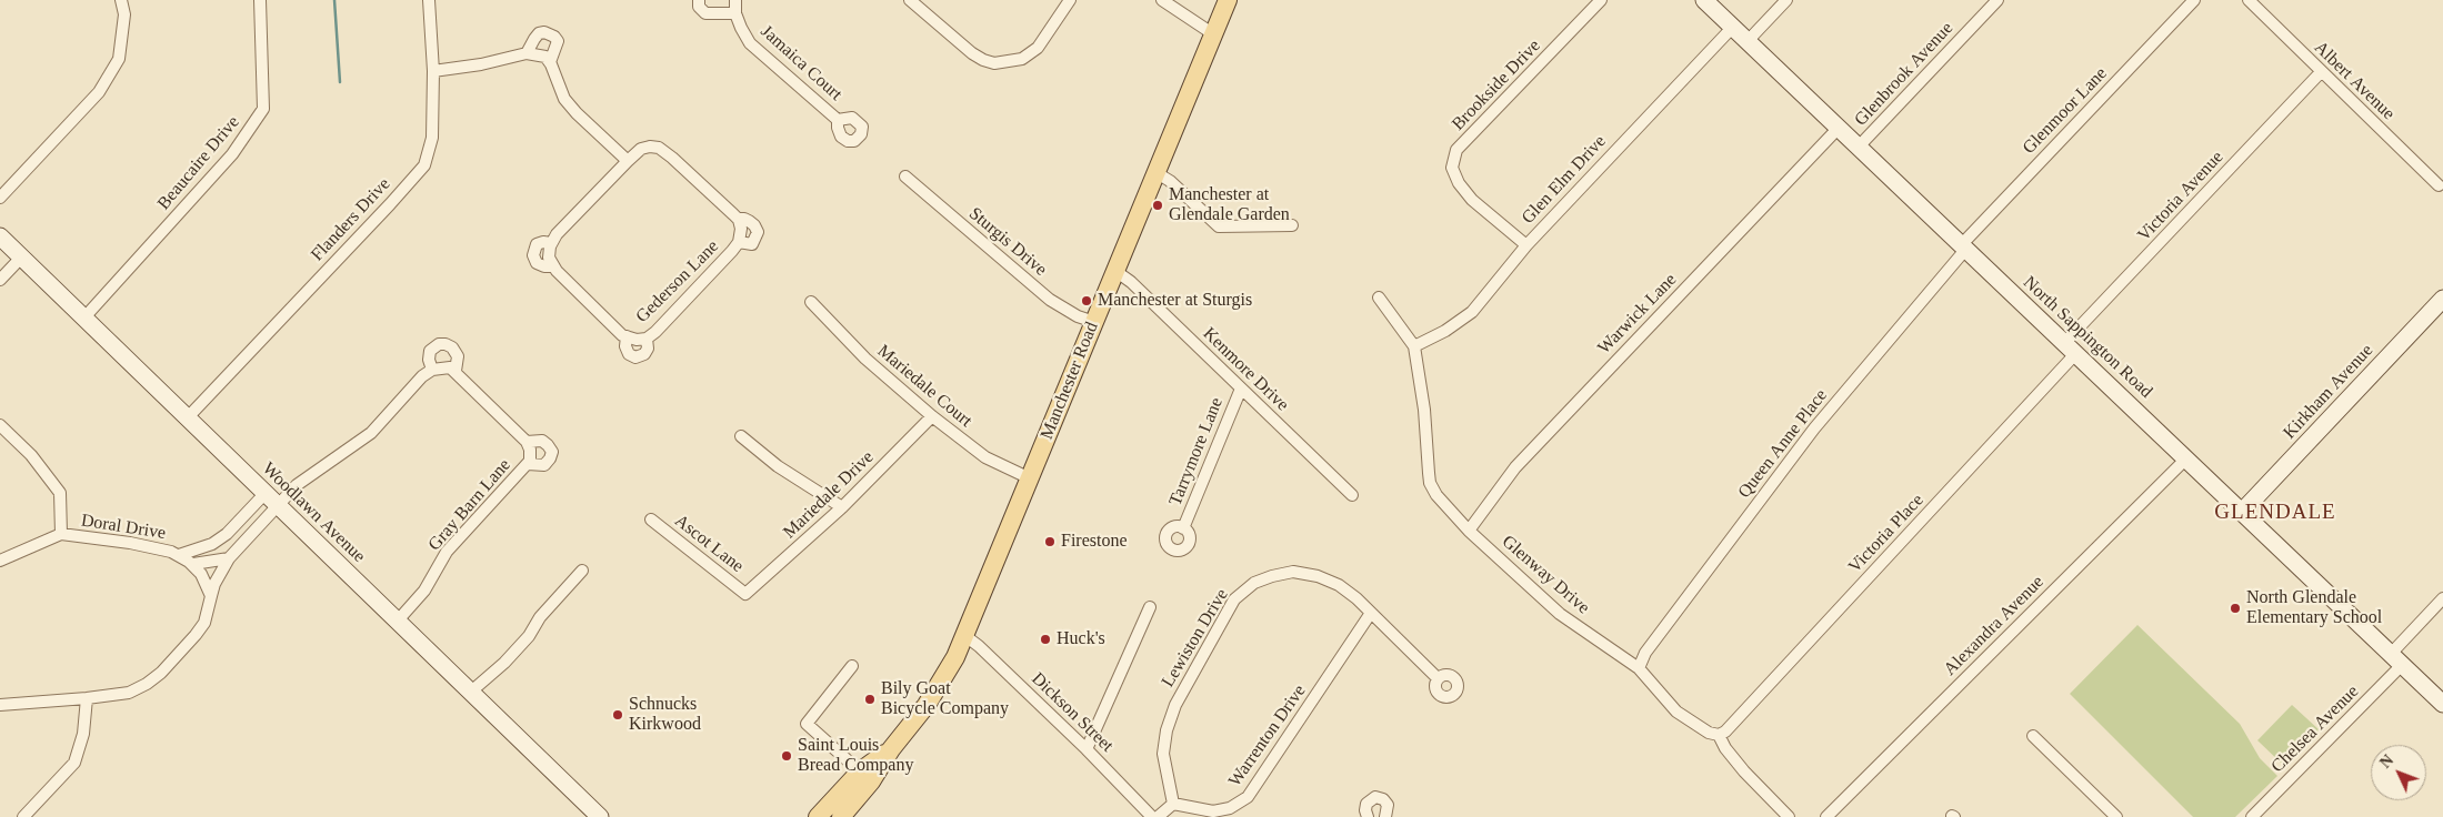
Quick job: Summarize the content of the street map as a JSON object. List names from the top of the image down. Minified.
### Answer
{"streets":{"main road":["Manchester Road"],"street":["Jamaica Court","Glenbrook Avenue","Albert Avenue","Brookside Drive","Glenmoor Lane","Beaucaire Drive","Glen Elm Drive","Victoria Avenue","Flanders Drive","Sturgis Drive","Gederson Lane","Warwick Lane","North Sappington Road","Kenmore Drive","Mariedale Court","Kirkham Avenue","Queen Anne Place","Tarrymore Lane","Mariedale Drive","Gray Barn Lane","Woodlawn Avenue","Doral Drive","Victoria Place","Ascot Lane","Glenway Drive","Alexandra Avenue","Lewiston Drive","Dickson Street","Chelsea Avenue","Warrenton Drive"]},"crossings":[["Glenbrook Avenue","North Sappington Road"],["Albert Avenue","Victoria Avenue"],["Brookside Drive","Glen Elm Drive"],["Glenmoor Lane","North Sappington Road"],["Glenmoor Lane","Queen Anne Place"],["Beaucaire Drive","Woodlawn Avenue"],["Glen Elm Drive","North Sappington Road"],["Glen Elm Drive","Glenway Drive"],["Victoria Avenue","North Sappington Road"],["Victoria Avenue","Victoria Place"],["Flanders Drive","Woodlawn Avenue"],["Sturgis Drive","Manchester Road"],["Warwick Lane","North Sappington Road"],["Warwick Lane","Glenway Drive"],["North Sappington Road","Kirkham Avenue"],["North Sappington Road","Queen Anne Place"],["North Sappington Road","Victoria Place"],["North Sappington Road","Alexandra Avenue"],["North Sappington Road","Chelsea Avenue"],["Kenmore Drive","Manchester Road"],["Kenmore Drive","Tarrymore Lane"],["Manchester Road","Mariedale Court"],["Manchester Road","Dickson Street"],["Mariedale Court","Mariedale Drive"],["Queen Anne Place","Glenway Drive"],["Mariedale Drive","Ascot Lane"],["Gray Barn Lane","Woodlawn Avenue"],["Victoria Place","Glenway Drive"],["Lewiston Drive","Warrenton Drive"]],"districts":["GLENDALE"],"places":["Manchester at Glendale Garden","Manchester at Sturgis","Firestone","North Glendale Elementary School","Huck's","Bily Goat Bicycle Company","Schnucks Kirkwood","Saint Louis Bread Company"],"north":"top left"}
